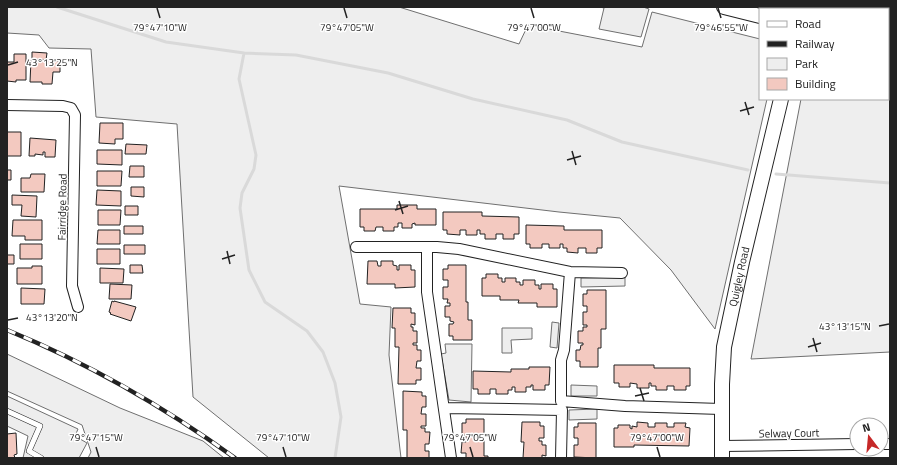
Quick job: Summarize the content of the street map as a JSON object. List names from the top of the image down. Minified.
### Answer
{"streets":{"street":["Fairridge Road","Quigley Road","Selway Court"]},"crossings":[["Quigley Road","Selway Court"]],"legend":["Road","Railway","Park","Building"],"north":"top","coordinates":["79°47'10\"W","79°47'05\"W","79°47'00\"W","79°46'55\"W","43°13'25\"N","43°13'20\"N","43°13'15\"N","79°47'15\"W"]}
